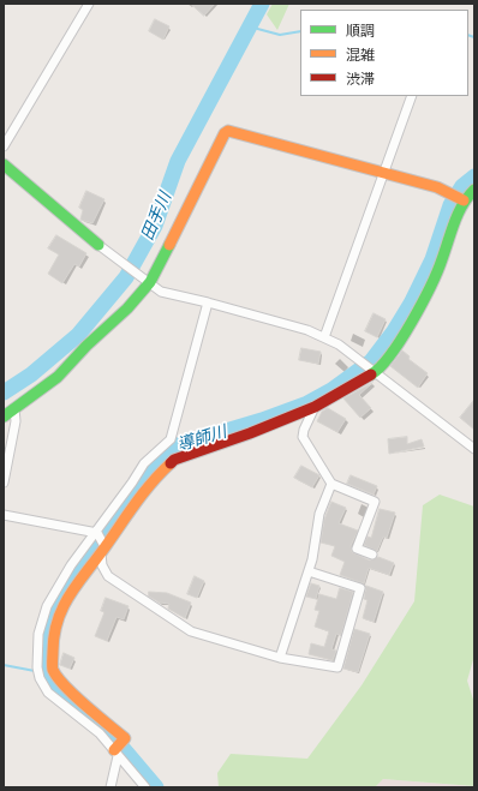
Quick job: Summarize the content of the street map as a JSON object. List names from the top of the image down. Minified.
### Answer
{"water":["田手川","導師川"],"legend":["順調","混雑","渋滞"]}
